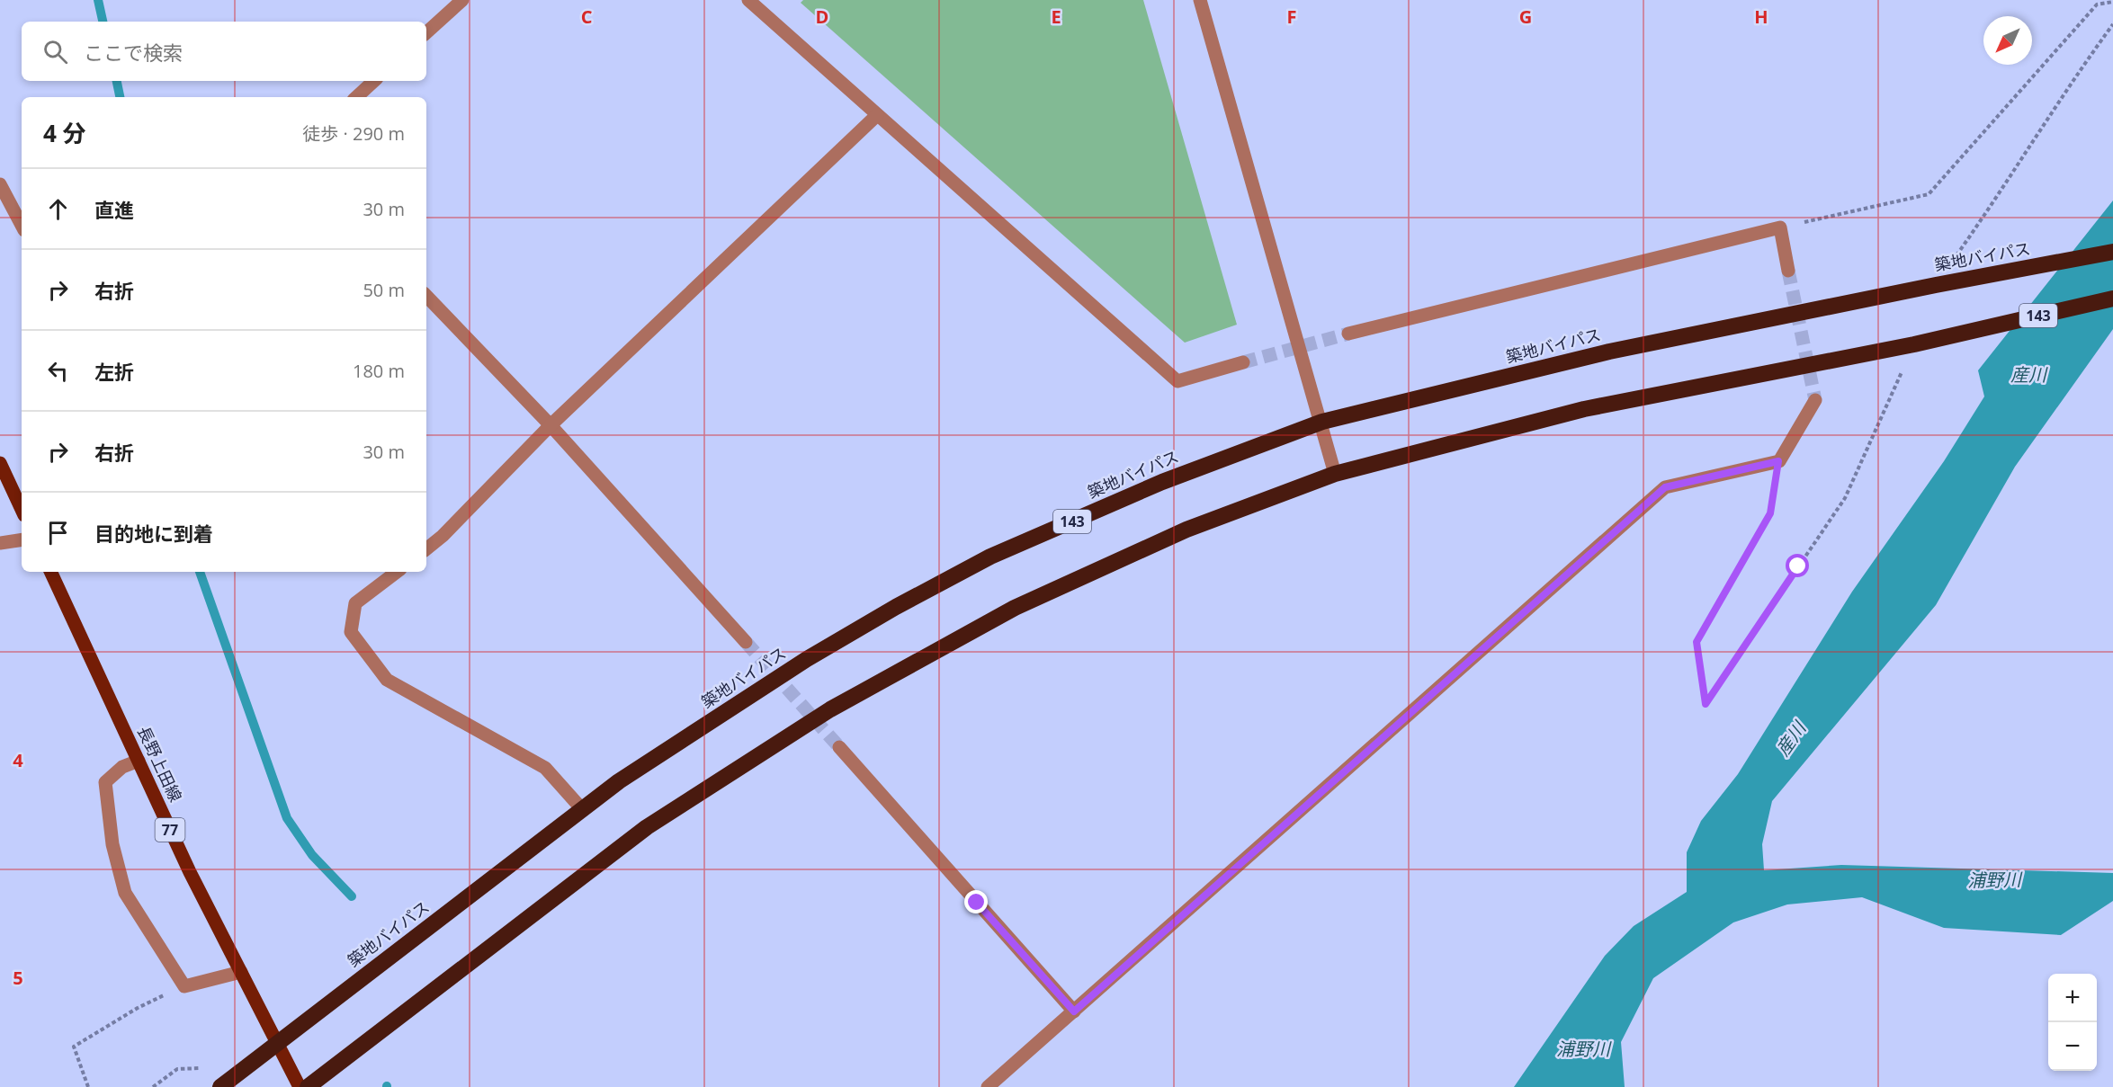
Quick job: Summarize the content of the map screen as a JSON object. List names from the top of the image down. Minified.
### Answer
{"streets":{"highway":["築地バイパス","143"],"main road":["長野上田線","77"]},"crossings":[["築地バイパス","長野上田線"]],"water":["産川","浦野川"],"north":"bottom left","page":{"search":"ここで検索","heading":["4 分","徒歩 · 290 m"],"list":[["直進","30 m"],["右折","50 m"],["左折","180 m"],["右折","30 m"],"目的地に到着"],"map_buttons":["+","−"]},"grid":{"columns":["C","D","E","F","G","H"],"rows":["4","5"]}}
